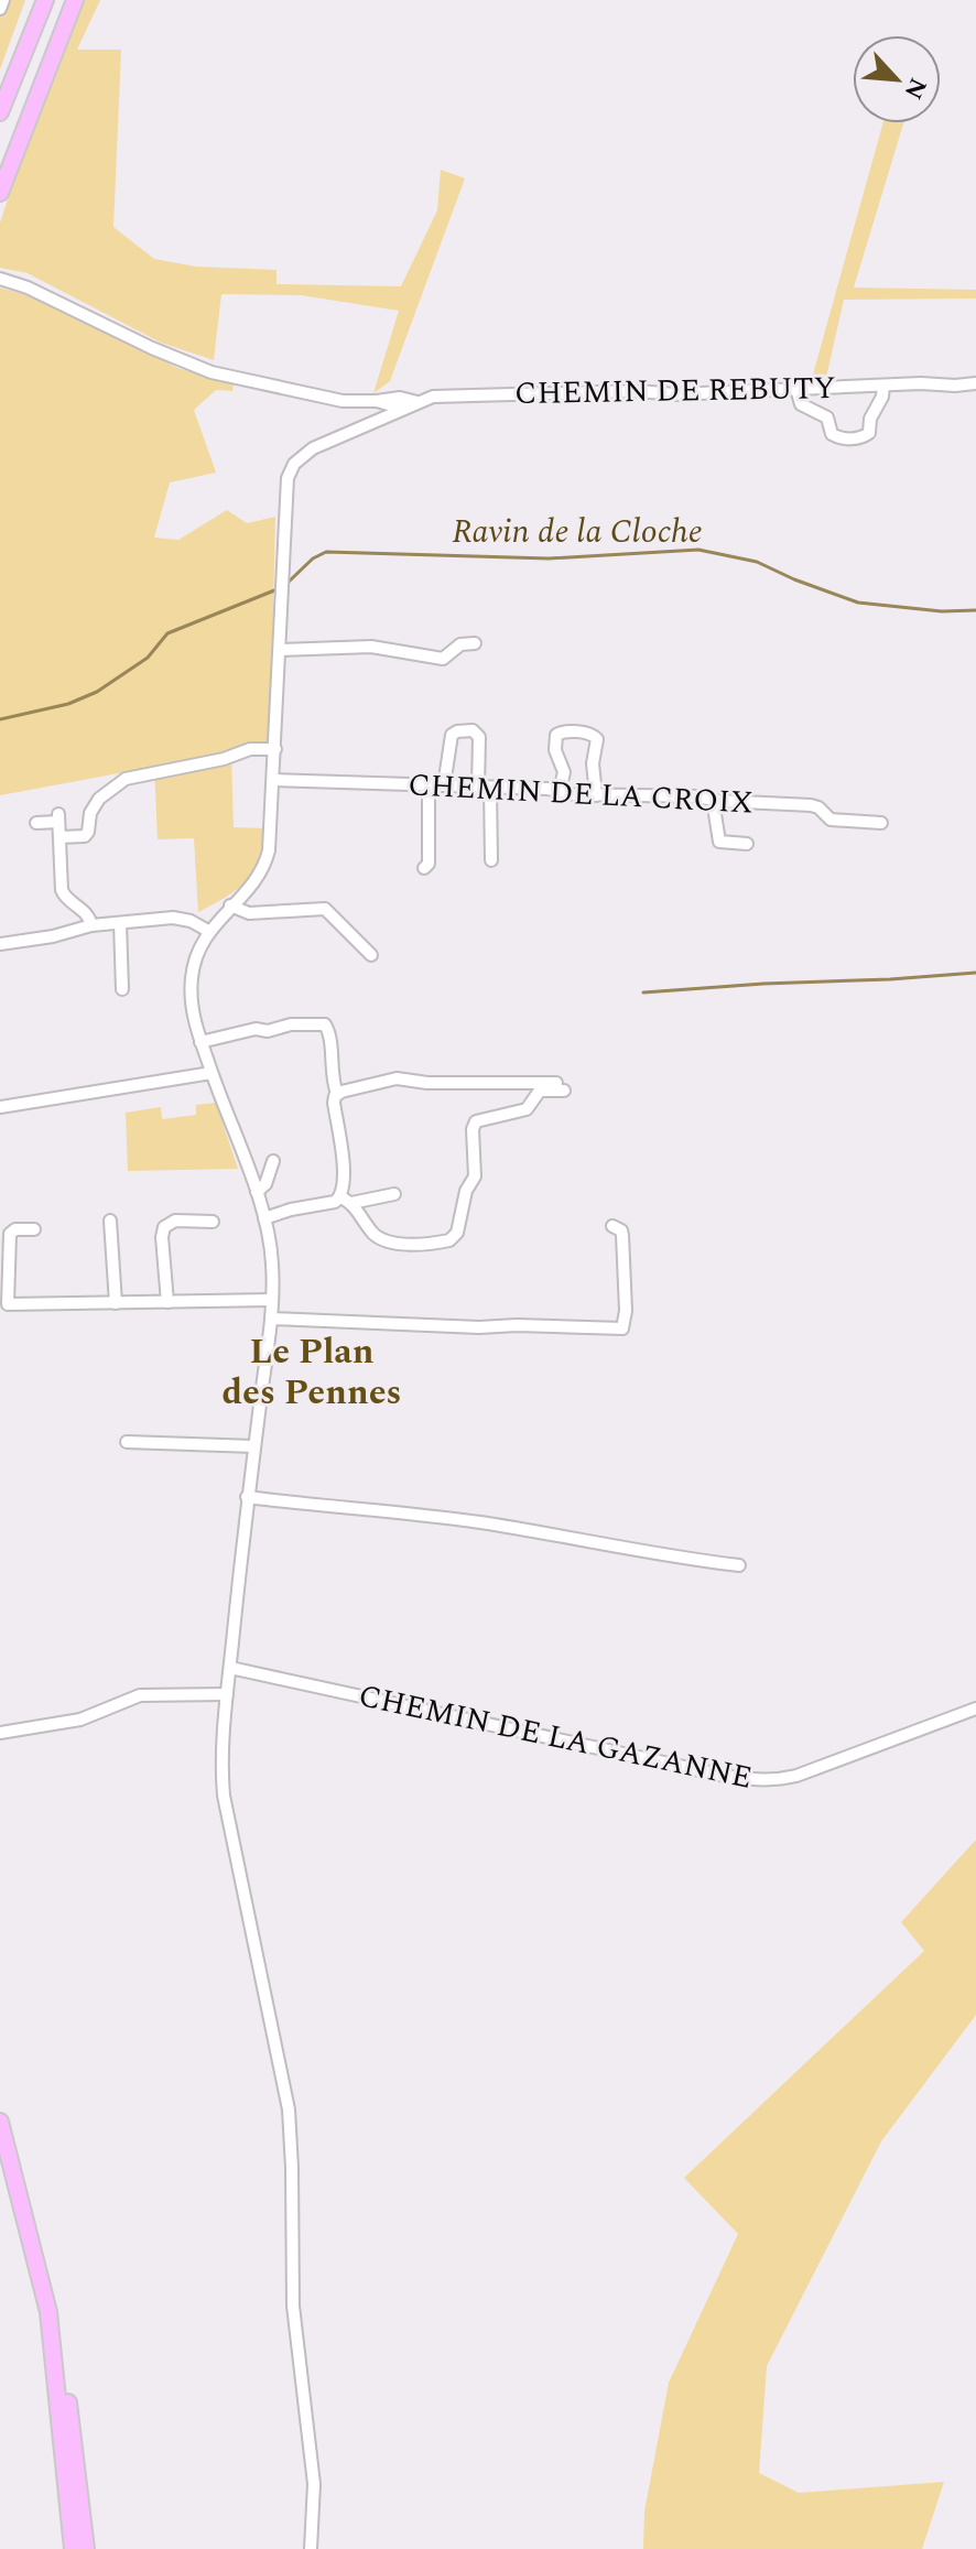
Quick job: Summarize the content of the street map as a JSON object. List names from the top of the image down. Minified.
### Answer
{"streets":{"street":["CHEMIN DE REBUTY","CHEMIN DE LA CROIX","CHEMIN DE LA GAZANNE"]},"districts":["Le Plan des Pennes"],"water":["Ravin de la Cloche"],"north":"bottom right"}
